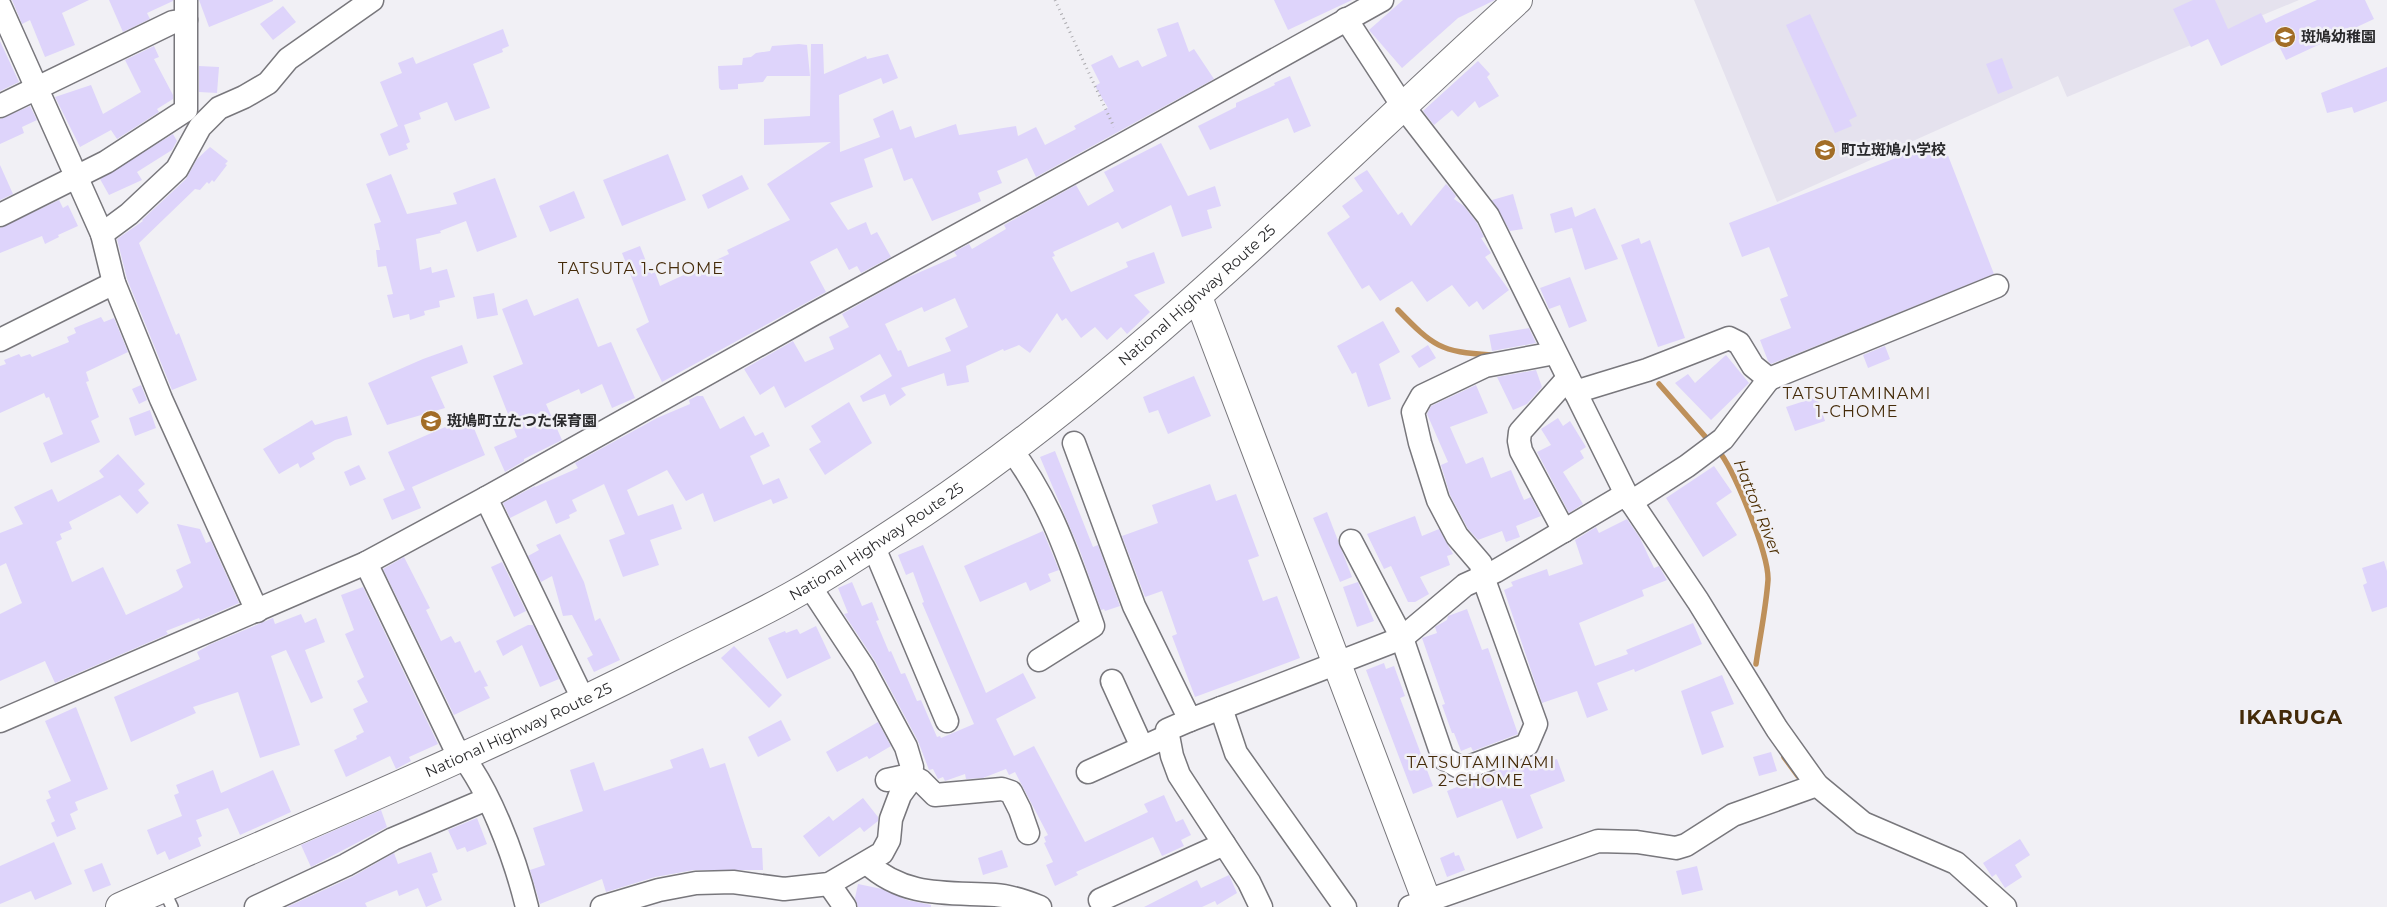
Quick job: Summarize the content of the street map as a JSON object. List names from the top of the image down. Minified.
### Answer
{"streets":{"main road":["National Highway Route 25"]},"districts":["TATSUTA 1-CHOME","TATSUTAMINAMI 1-CHOME","IKARUGA","TATSUTAMINAMI 2-CHOME"],"water":["Hattori River"],"places":{"school or university":["斑鳩幼稚園","町立斑鳩小学校","斑鳩町立たつた保育園"]}}
